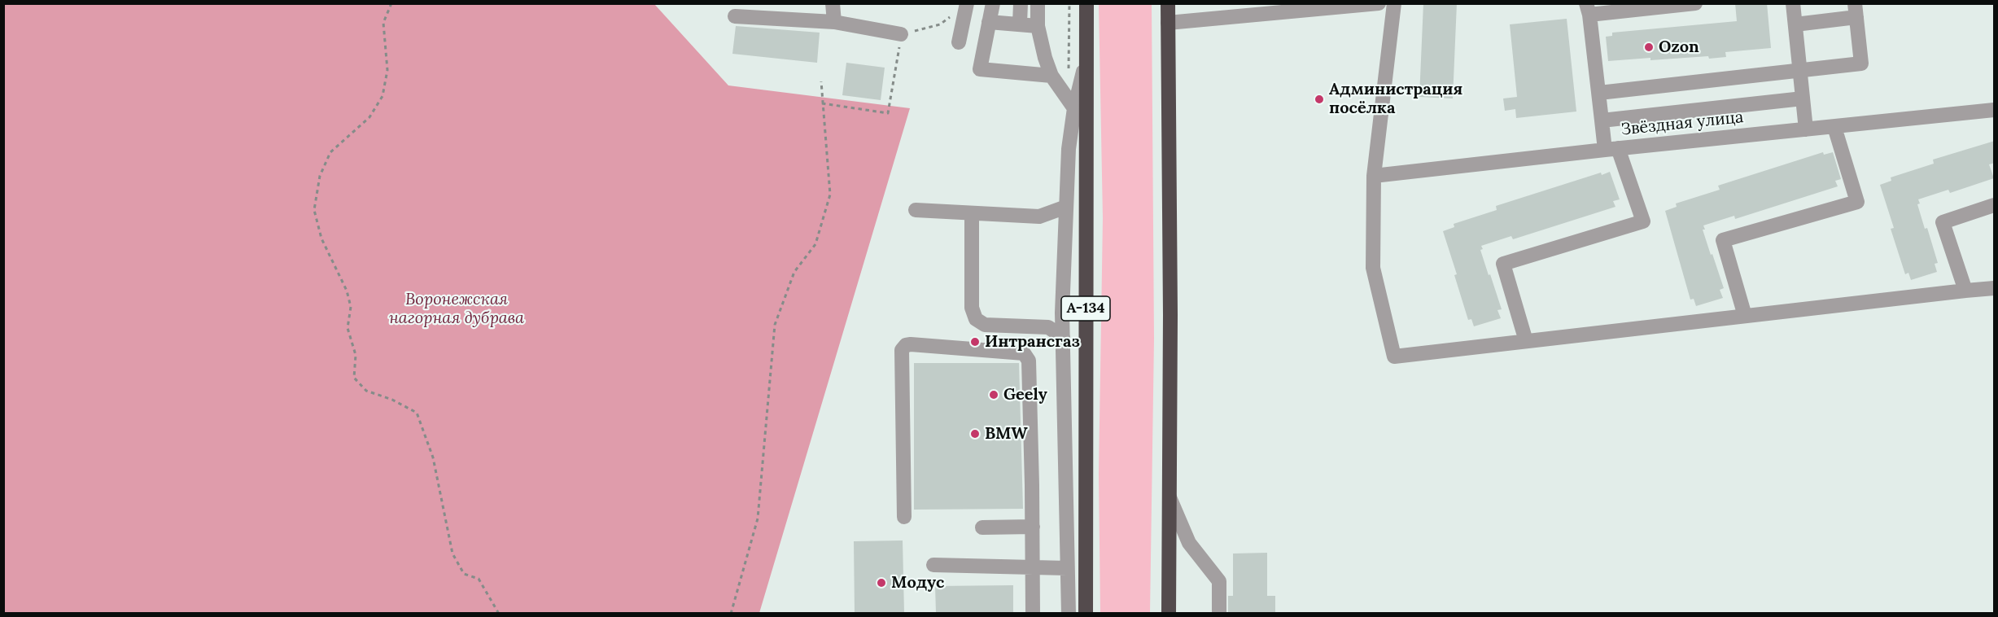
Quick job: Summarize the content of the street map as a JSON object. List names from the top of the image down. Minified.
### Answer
{"streets":{"highway":["А-134"],"street":["Звёздная улица"]},"parks":["Воронежская нагорная дубрава"],"places":["Ozon","Администрация посёлка","Интрансгаз","Geely","BMW","Модус"]}
